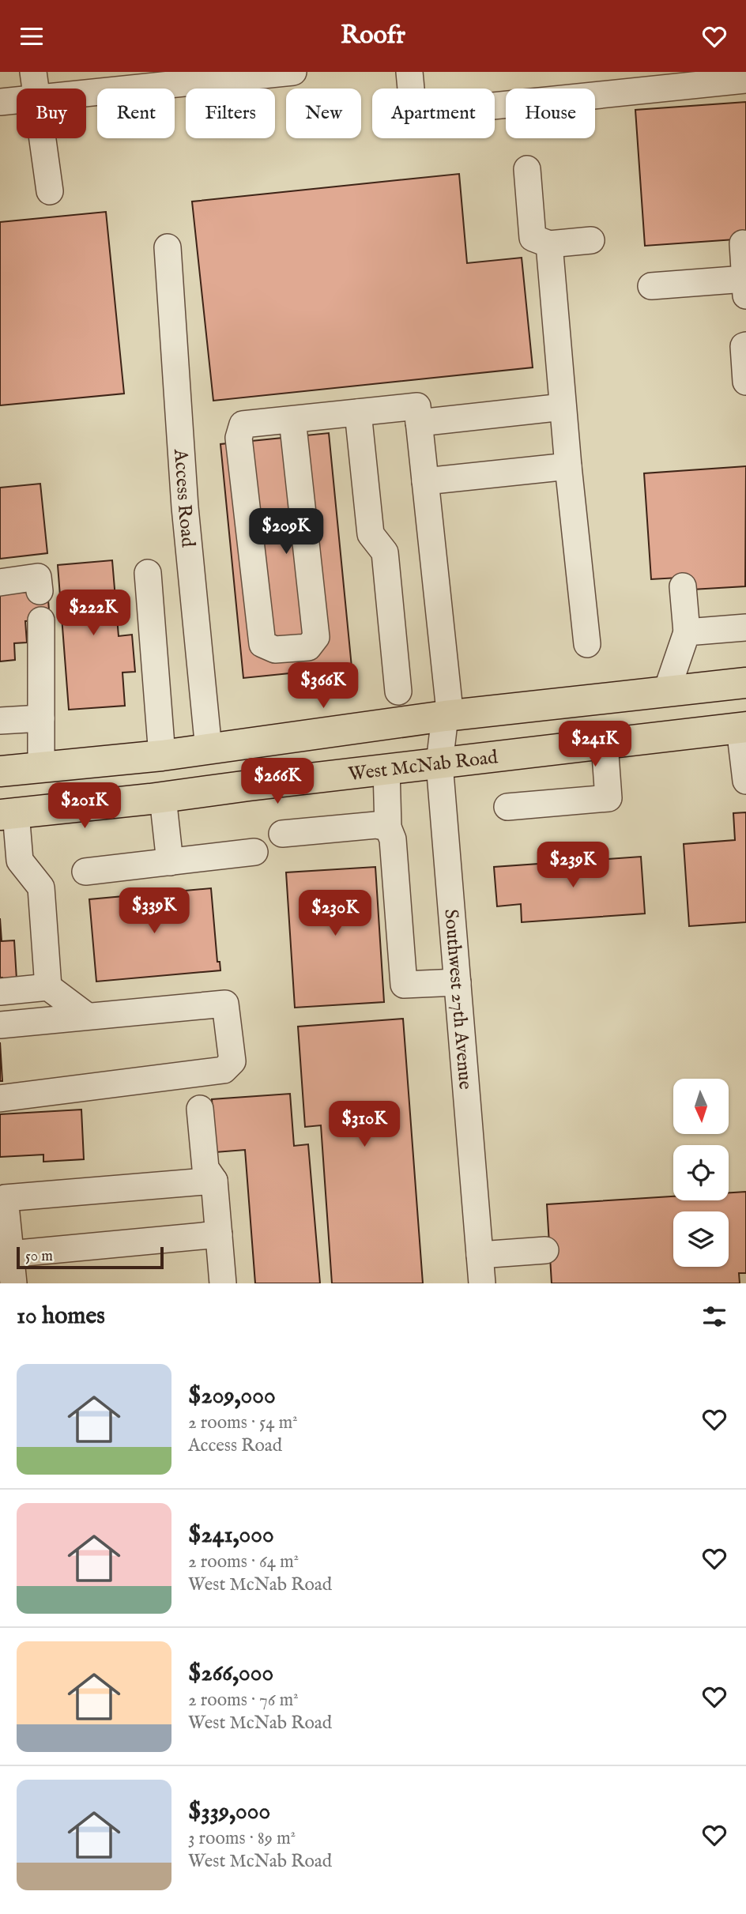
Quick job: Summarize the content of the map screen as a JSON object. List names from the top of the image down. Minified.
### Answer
{"streets":{"main road":["West McNab Road"],"street":["Access Road","Southwest 27th Avenue"]},"crossings":[["West McNab Road","Southwest 27th Avenue"]],"scale_bar":"50 m","north":"bottom","page":{"header":"Roofr","chip":["Buy","Rent","Filters","New","Apartment","House"],"price":["$209K","$222K","$366K","$241K","$266K","$201K","$239K","$339K","$230K","$310K"],"scale":"50 m","heading":"10 homes","list":[{"name":"$209,000","note":"2 rooms · 54 m² · Access Road"},{"name":"$241,000","note":"2 rooms · 64 m² · West McNab Road"},{"name":"$266,000","note":"2 rooms · 76 m² · West McNab Road"},{"name":"$339,000","note":"3 rooms · 89 m² · West McNab Road"}]}}
